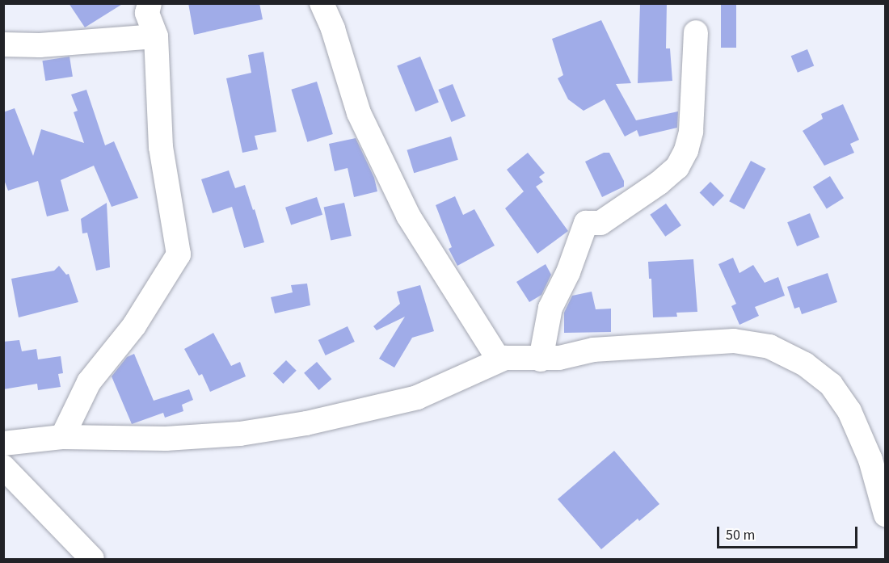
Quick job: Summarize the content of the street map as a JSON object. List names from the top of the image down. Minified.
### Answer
{"scale_bar":"50 m"}
